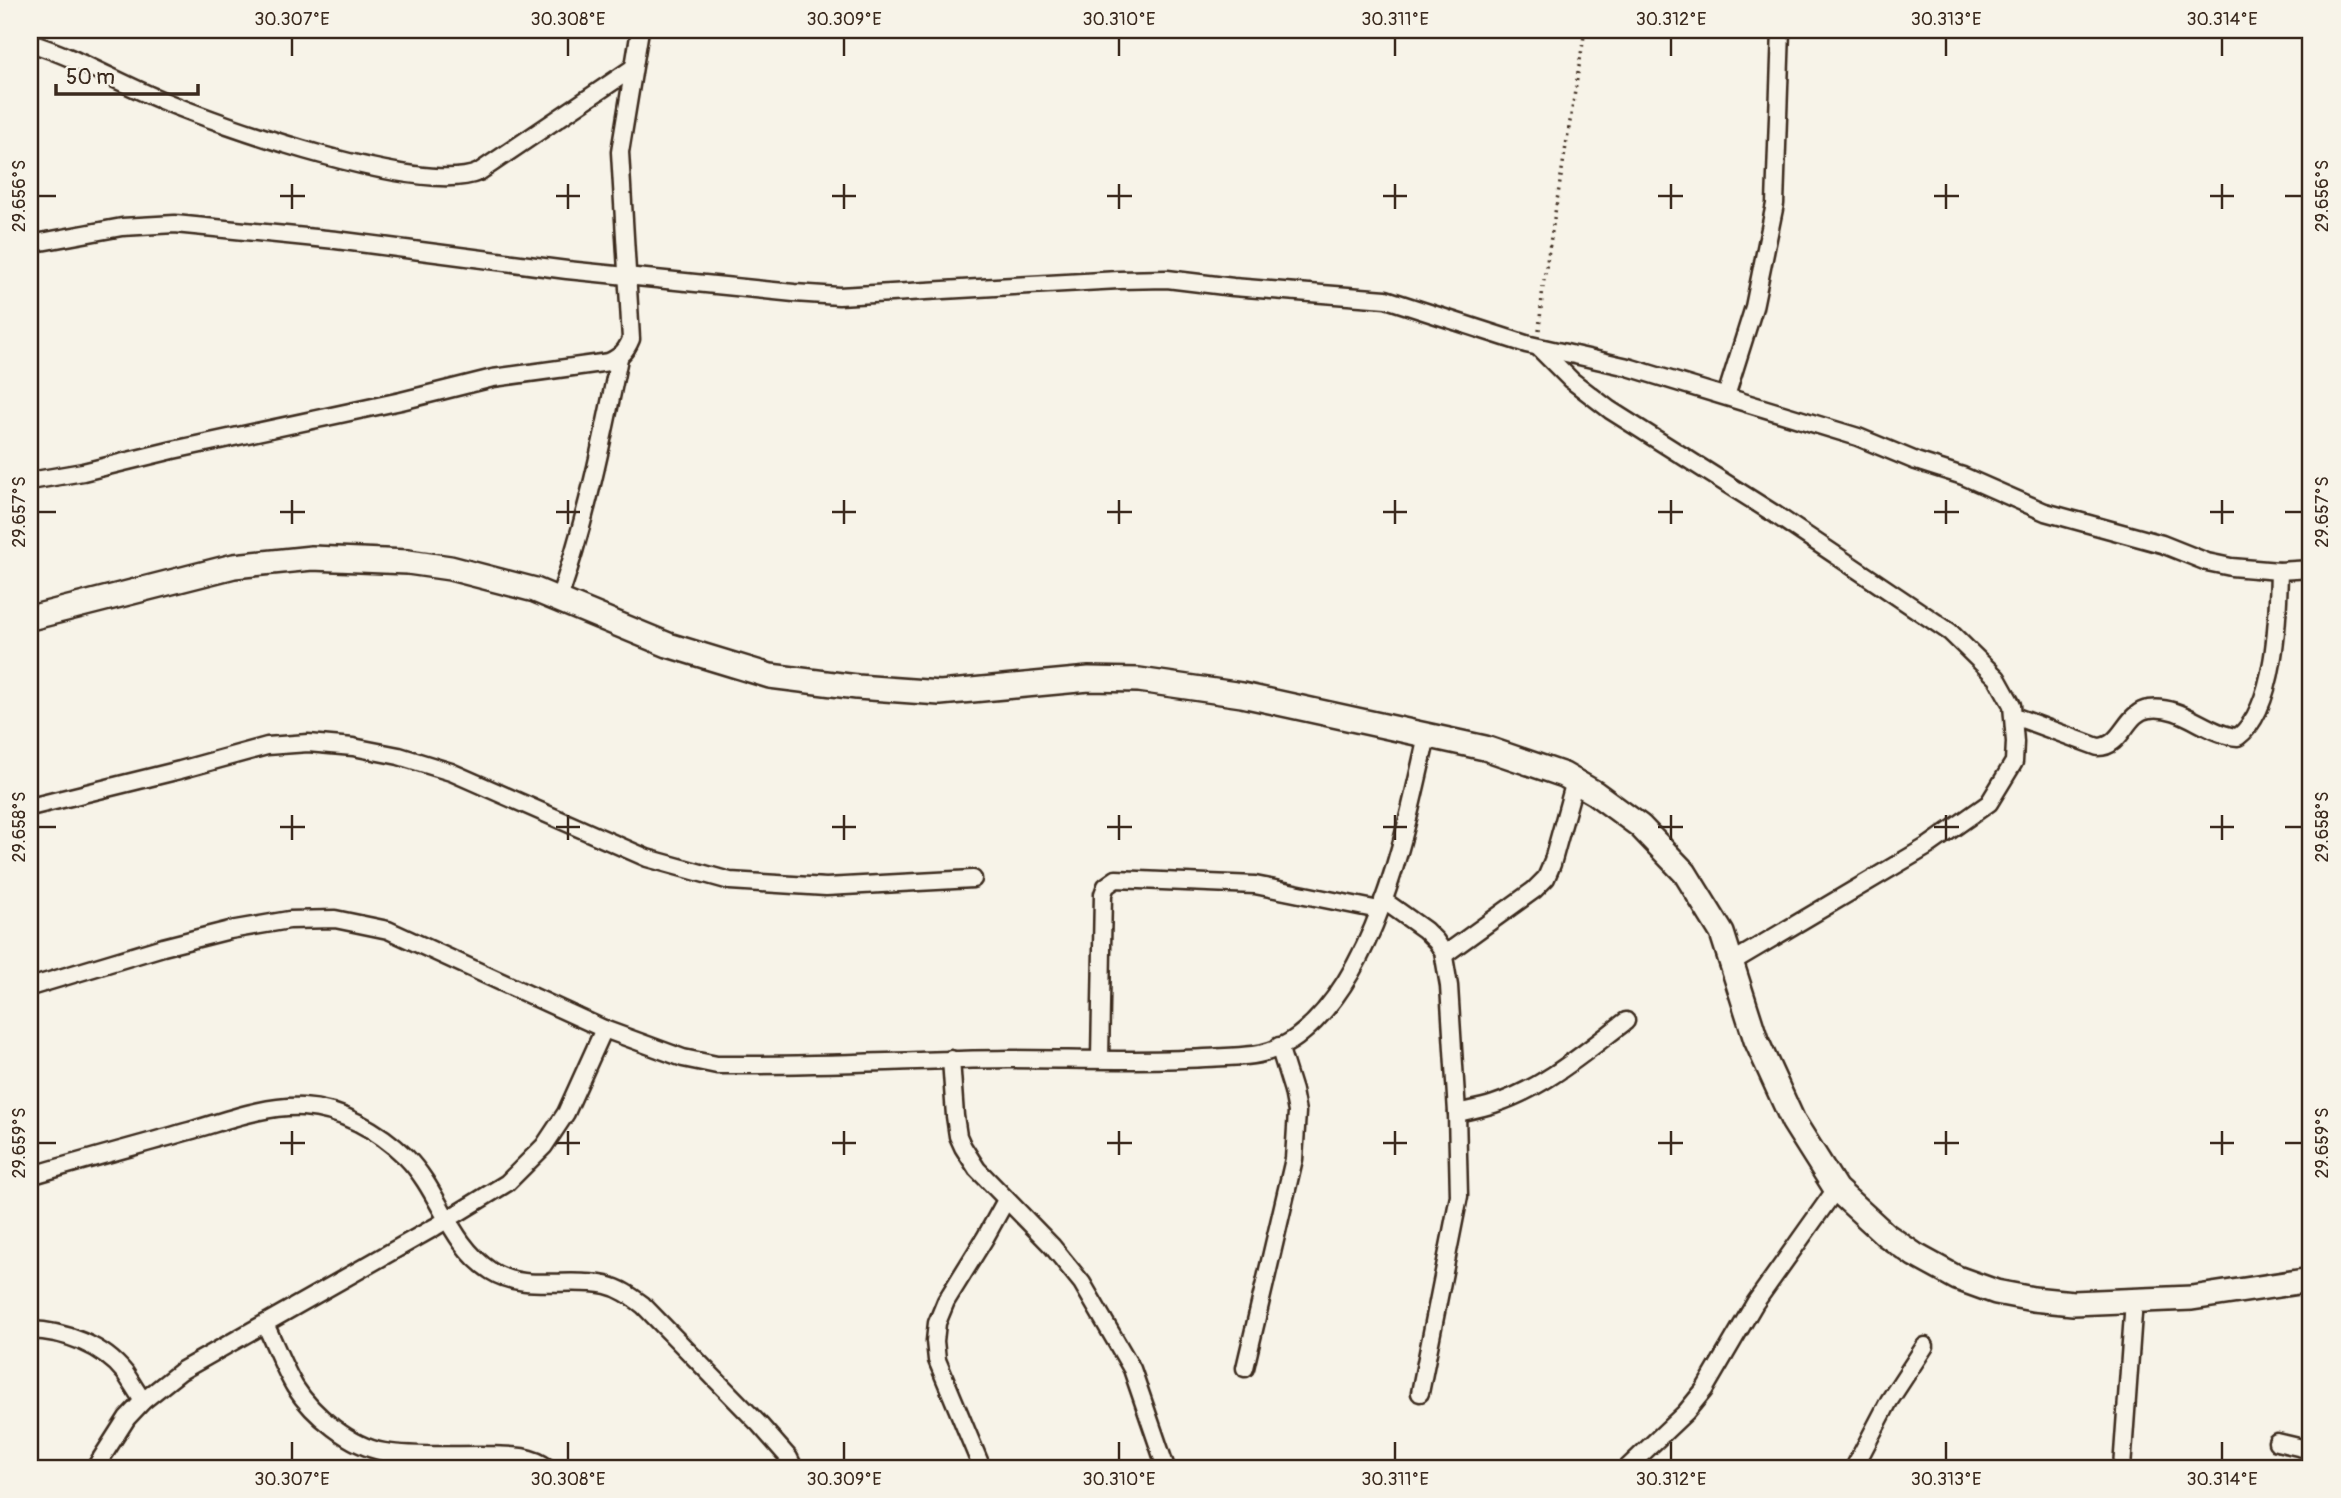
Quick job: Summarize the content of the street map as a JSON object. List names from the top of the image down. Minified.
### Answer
{"scale_bar":"50 m","coordinates":["30.307°E","30.308°E","30.309°E","30.310°E","30.311°E","30.312°E","30.313°E","30.314°E","29.656°S","29.657°S","29.658°S","29.659°S"]}
